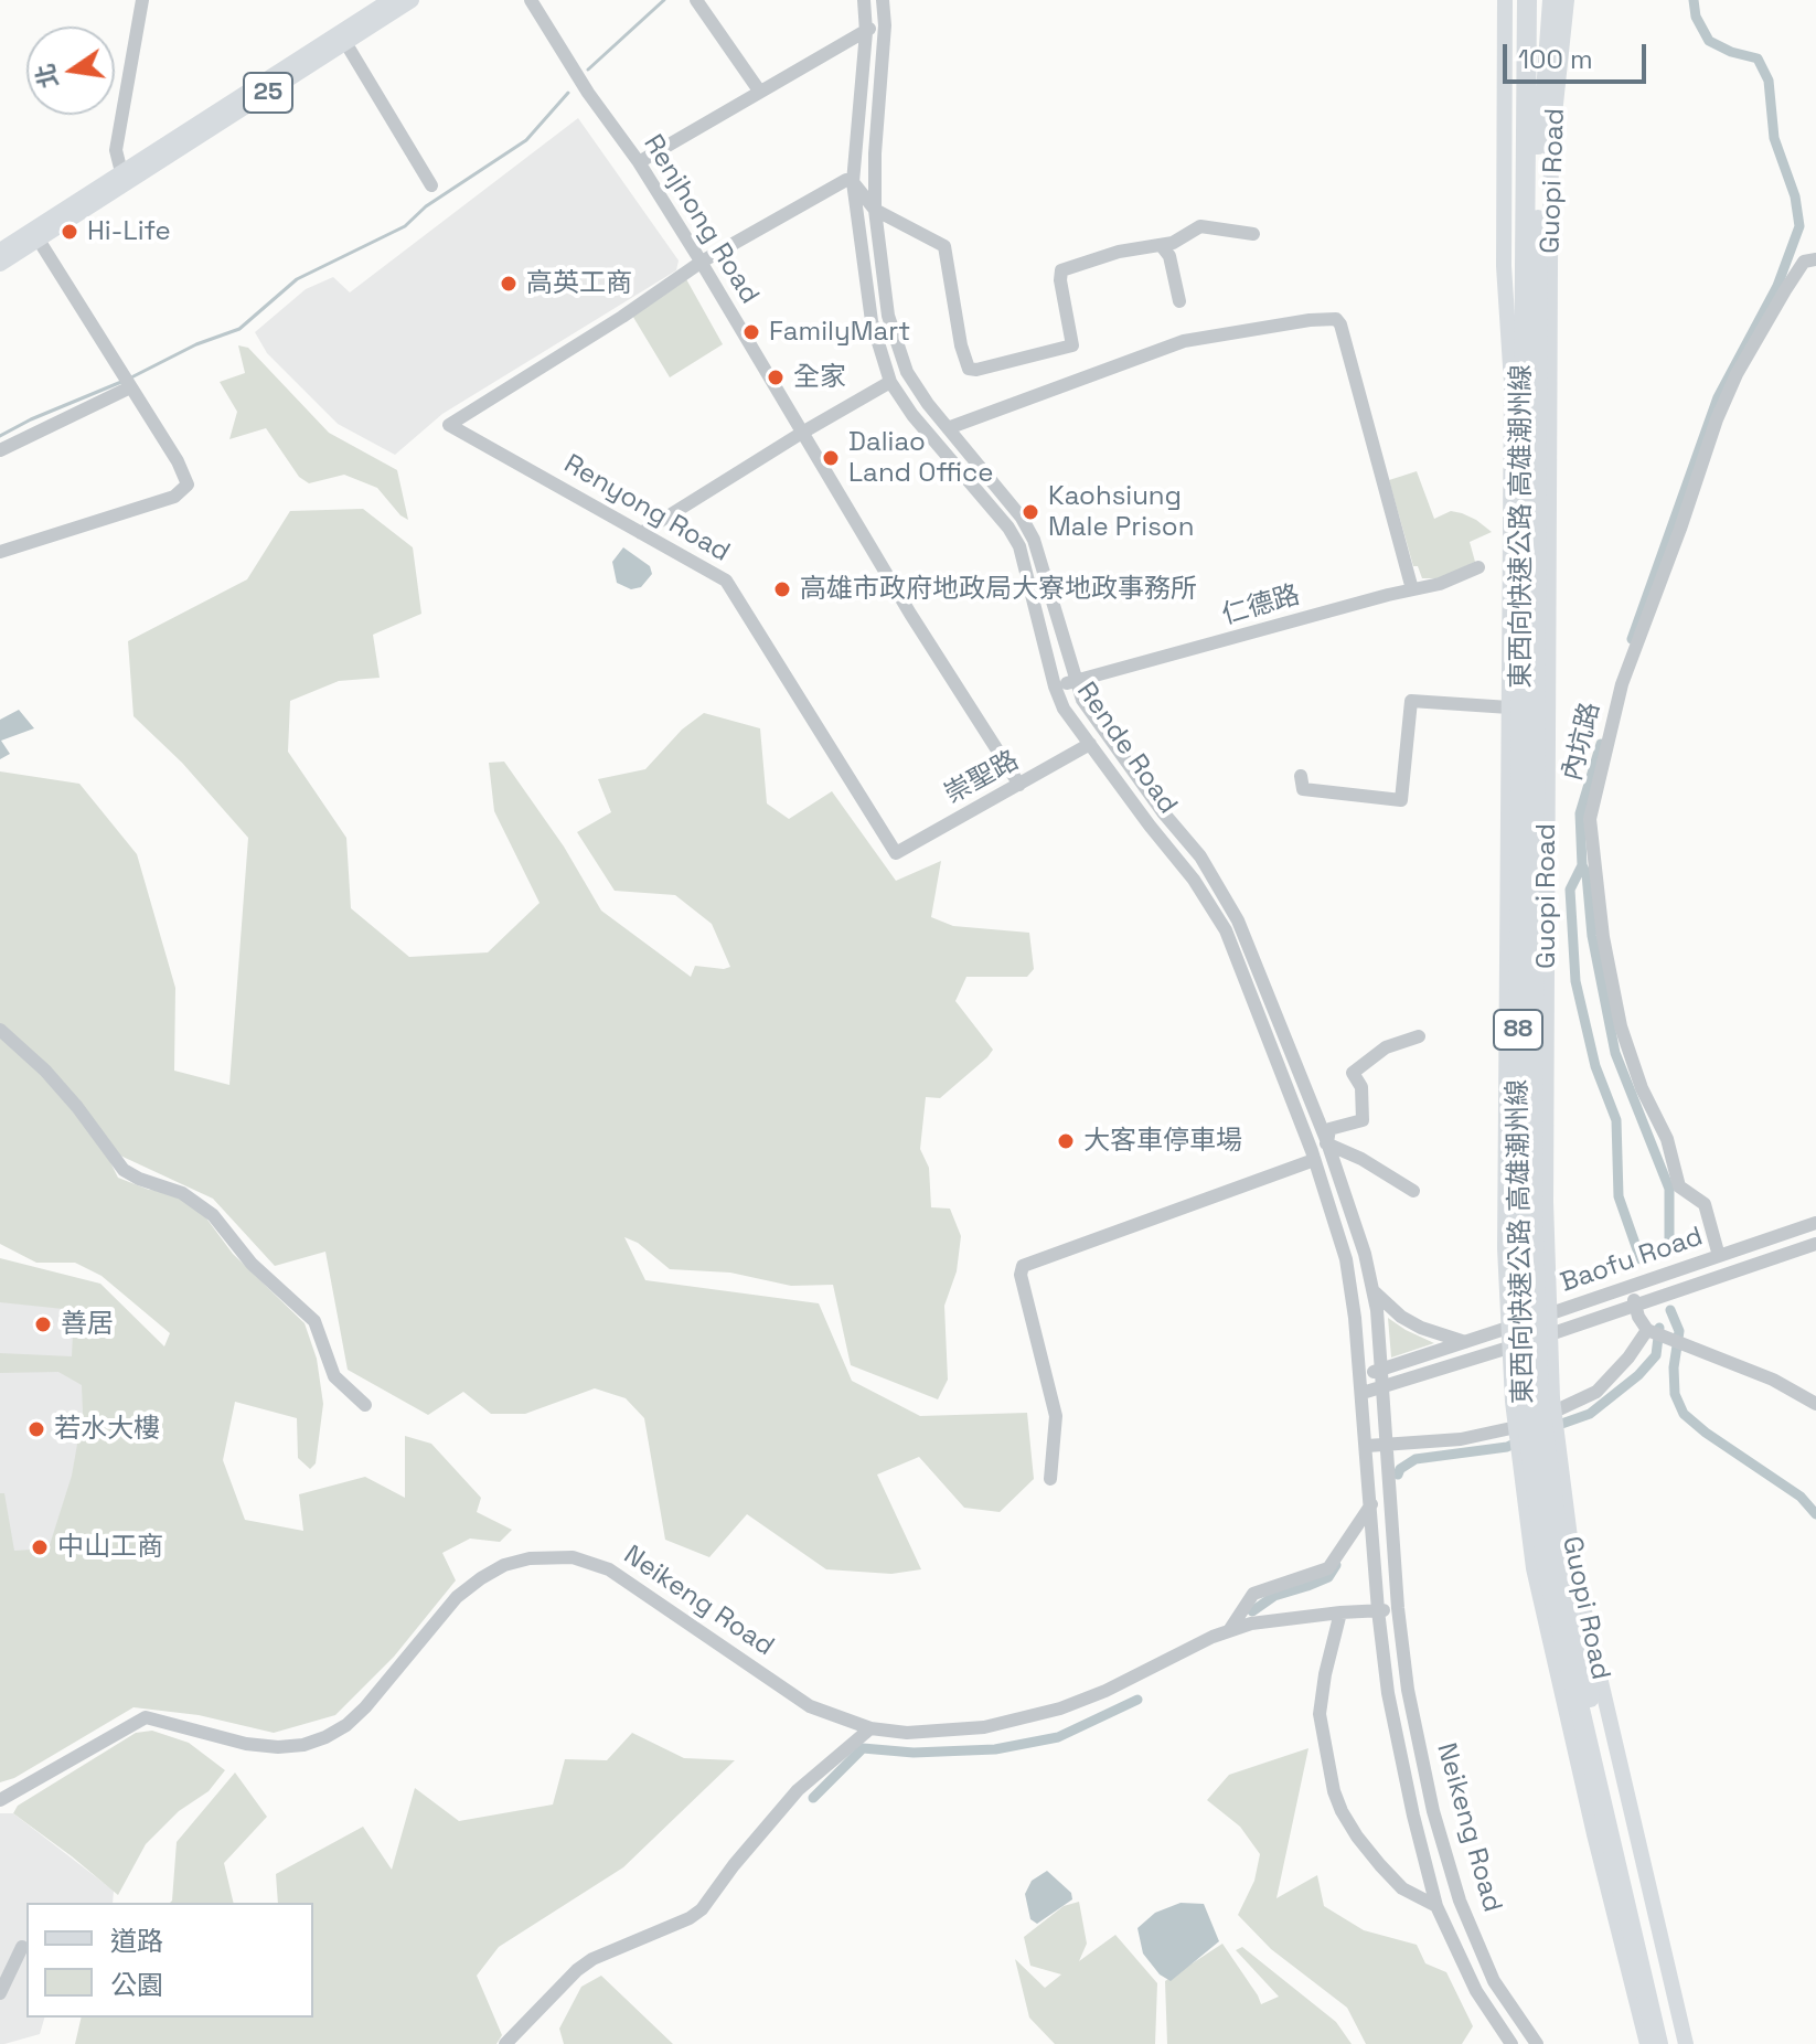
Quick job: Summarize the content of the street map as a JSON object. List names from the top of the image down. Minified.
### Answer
{"streets":{"highway":["東西向快速公路 高雄潮州線","88"],"main road":["25","Guopi Road"],"street":["Renjhong Road","Renyong Road","仁德路","內坑路","Rende Road","崇聖路","Baofu Road","Neikeng Road"]},"crossings":[["Guopi Road","Baofu Road"],["Renjhong Road","Renyong Road"],["Renjhong Road","崇聖路"],["Renyong Road","崇聖路"],["仁德路","Rende Road"],["內坑路","Baofu Road"],["Rende Road","崇聖路"],["Rende Road","Baofu Road"],["Rende Road","Neikeng Road"],["Baofu Road","Neikeng Road"]],"places":["Hi-Life","高英工商","FamilyMart","全家","Daliao Land Office","Kaohsiung Male Prison","高雄市政府地政局大寮地政事務所","大客車停車場","善居","若水大樓","中山工商"],"legend":["道路","公園"],"scale_bar":"100 m","north":"left"}
